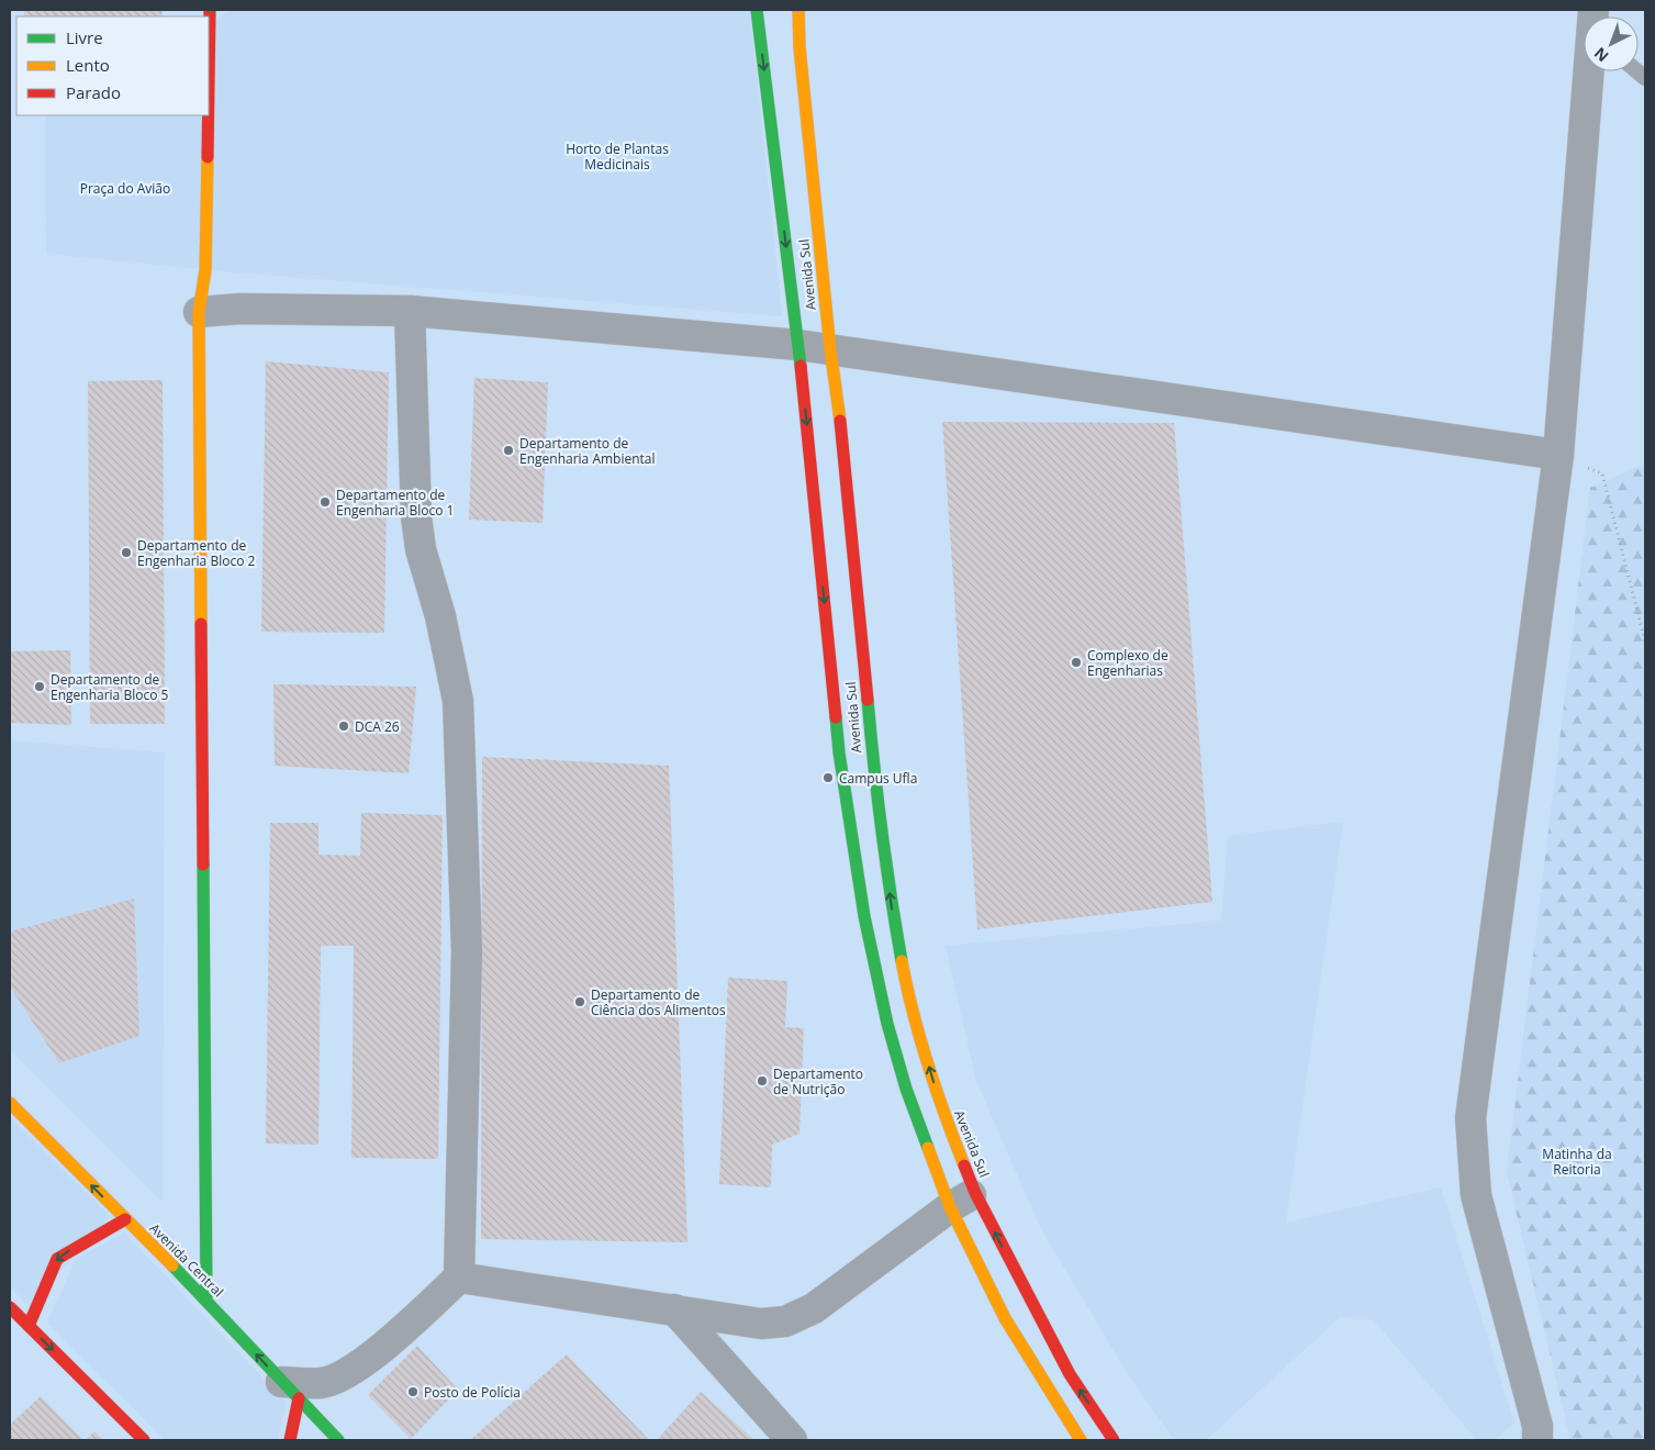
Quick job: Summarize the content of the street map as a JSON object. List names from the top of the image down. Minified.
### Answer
{"streets":{"street":["Avenida Sul","Avenida Central"]},"one_way":["Avenida Central"],"parks":["Horto de Plantas Medicinais","Praça do Avião","Matinha da Reitoria"],"places":["Departamento de Engenharia Ambiental","Departamento de Engenharia Bloco 1","Departamento de Engenharia Bloco 2","Complexo de Engenharias","Departamento de Engenharia Bloco 5","DCA 26","Campus Ufla","Departamento de Ciência dos Alimentos","Departamento de Nutrição","Posto de Polícia"],"legend":["Livre","Lento","Parado"],"north":"bottom left"}
